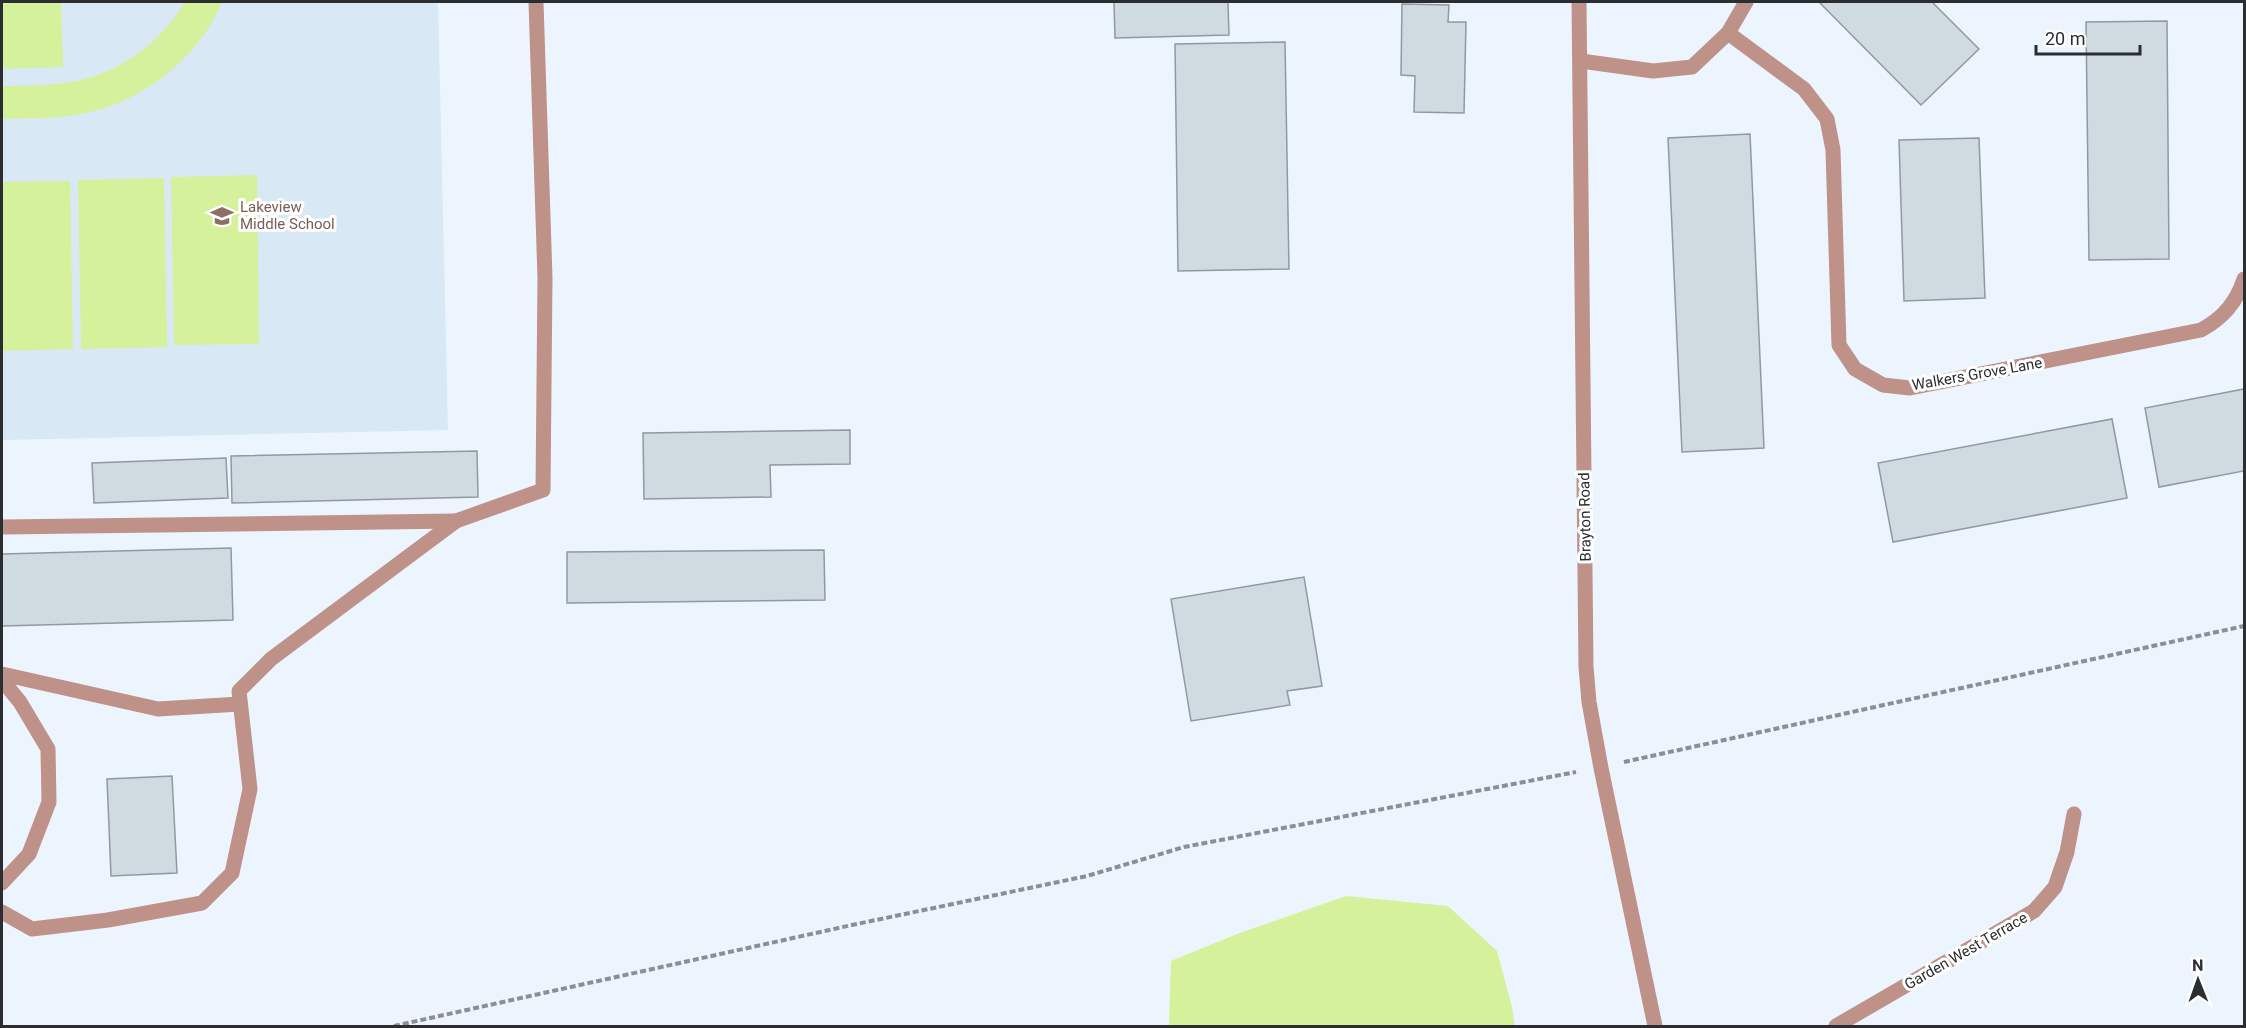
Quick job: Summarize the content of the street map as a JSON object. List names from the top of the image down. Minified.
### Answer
{"streets":{"street":["Walkers Grove Lane","Brayton Road","Garden West Terrace"]},"places":{"school or university":["Lakeview Middle School"]},"scale_bar":"20 m","north":"top"}
